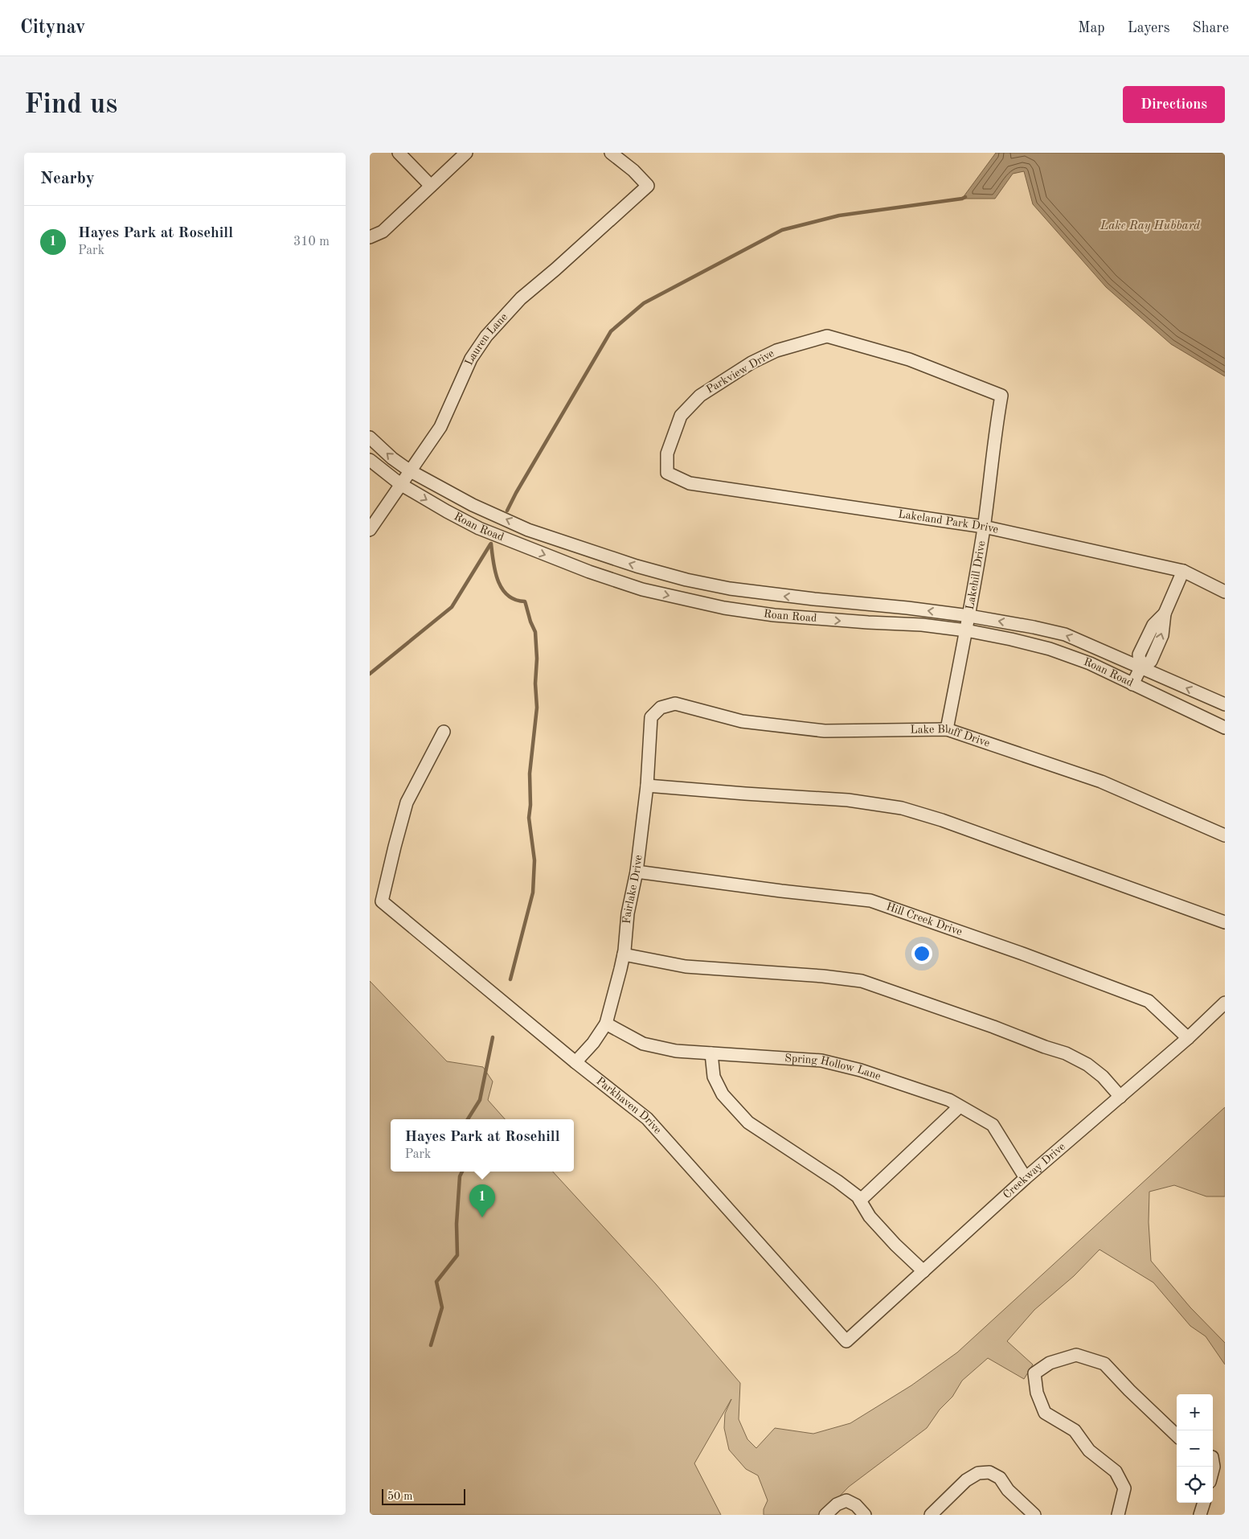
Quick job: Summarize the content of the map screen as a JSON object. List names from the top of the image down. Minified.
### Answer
{"streets":{"street":["Lauren Lane","Parkview Drive","Lakeland Park Drive","Roan Road","Lakehill Drive","Lake Bluff Drive","Fairlake Drive","Hill Creek Drive","Spring Hollow Lane","Parkhaven Drive","Creekway Drive"]},"crossings":[["Lauren Lane","Roan Road"],["Parkview Drive","Lakeland Park Drive"],["Parkview Drive","Lakehill Drive"],["Lakeland Park Drive","Lakehill Drive"],["Roan Road","Lakehill Drive"],["Lakehill Drive","Lake Bluff Drive"],["Lake Bluff Drive","Fairlake Drive"],["Fairlake Drive","Hill Creek Drive"],["Fairlake Drive","Spring Hollow Lane"],["Fairlake Drive","Parkhaven Drive"],["Hill Creek Drive","Creekway Drive"],["Spring Hollow Lane","Creekway Drive"],["Parkhaven Drive","Creekway Drive"]],"water":["Lake Ray Hubbard"],"scale_bar":"50 m","page":{"header":"Citynav","nav":["Map","Layers","Share"],"buttons":"Directions","title":"Find us","heading":"Nearby","list":[{"mark":"1","name":"Hayes Park at Rosehill","note":"Park","value":"310 m"}],"popup":["Hayes Park at Rosehill","Park"],"pins":"1","map_buttons":["+","−"],"scale":"50 m"}}
